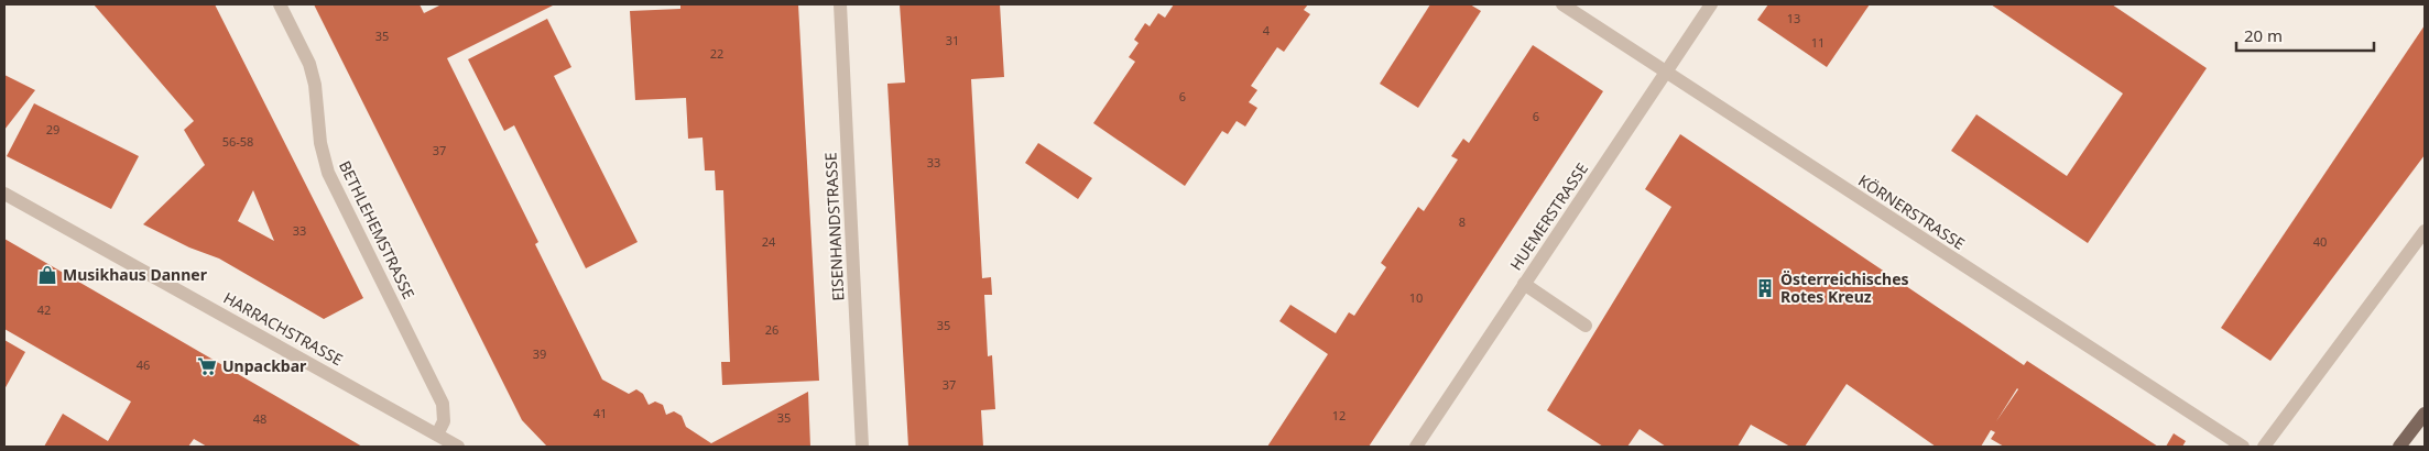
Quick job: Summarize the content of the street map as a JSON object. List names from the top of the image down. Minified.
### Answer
{"streets":{"street":["KÖRNERSTRASSE","HUEMERSTRASSE","EISENHANDSTRASSE","BETHLEHEMSTRASSE","HARRACHSTRASSE"]},"crossings":[["KÖRNERSTRASSE","HUEMERSTRASSE"],["BETHLEHEMSTRASSE","HARRACHSTRASSE"]],"places":{"shop":["Musikhaus Danner"],"building":["Österreichisches Rotes Kreuz"],"supermarket":["Unpackbar"]},"house_numbers":["13","4","35","31","11","22","6","6","29","56-58","37","33","8","33","24","40","10","42","35","26","39","46","37","41","12","35","48"],"scale_bar":"20 m"}
